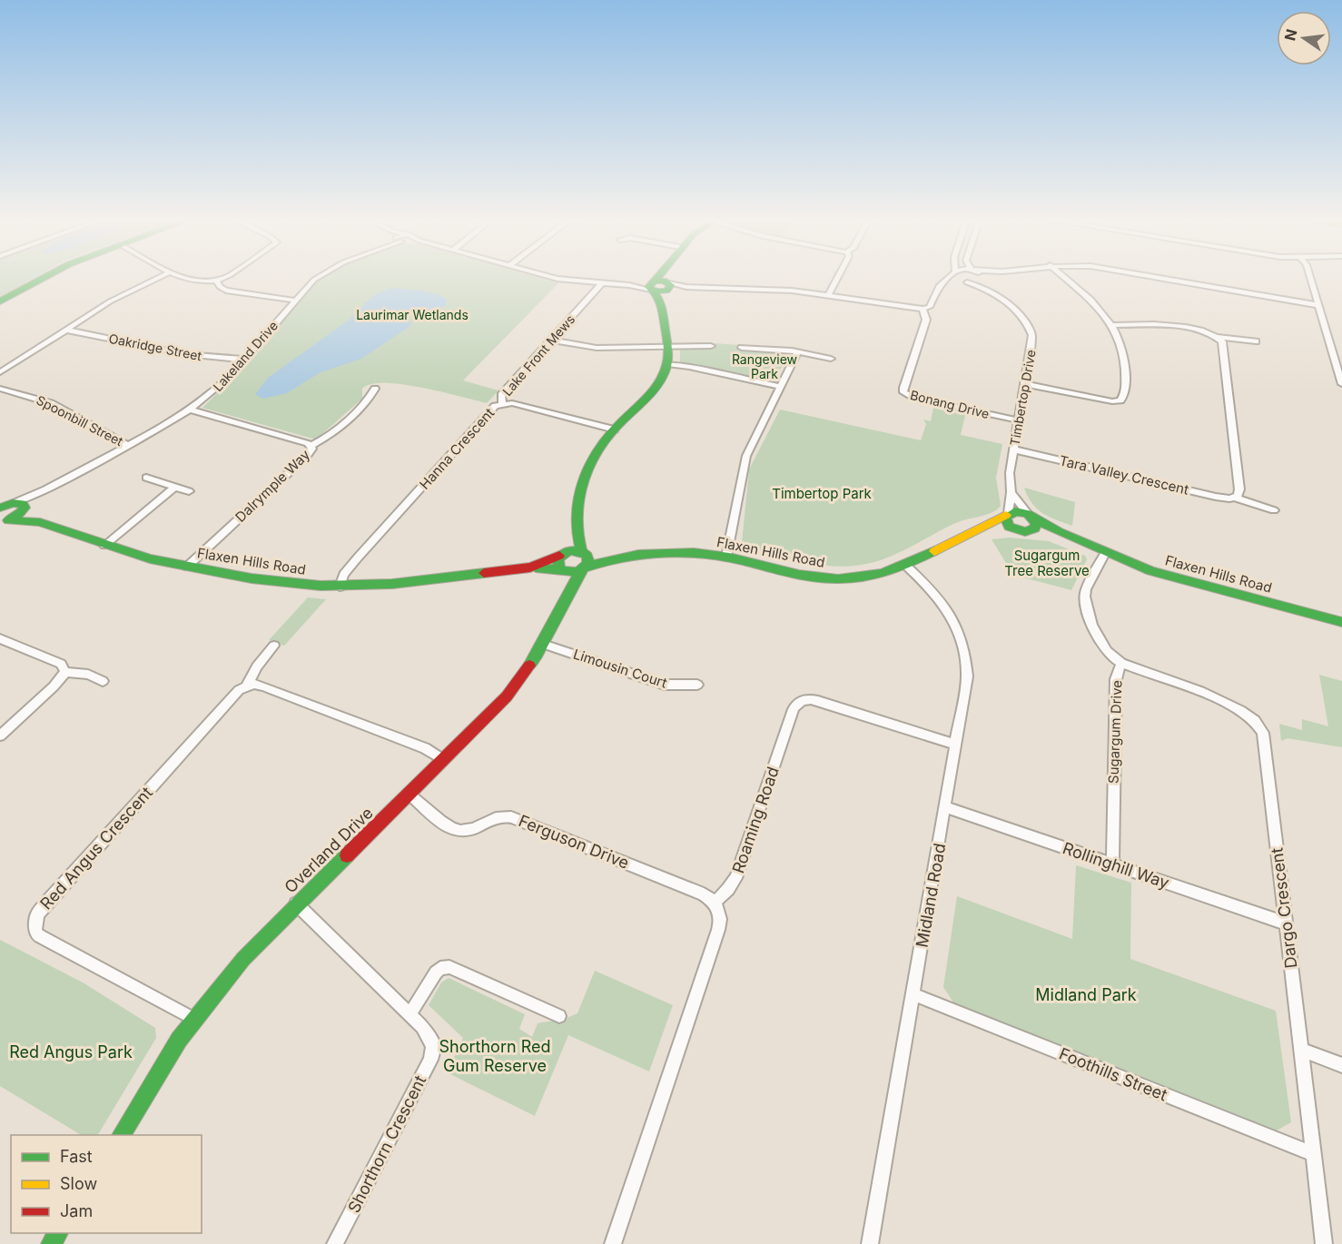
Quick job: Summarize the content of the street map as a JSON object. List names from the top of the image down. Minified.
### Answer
{"streets":{"street":["Oakridge Street","Lake Front Mews","Lakeland Drive","Timbertop Drive","Bonang Drive","Spoonbill Street","Hanna Crescent","Tara Valley Crescent","Dalrymple Way","Flaxen Hills Road","Limousin Court","Sugargum Drive","Roaming Road","Ferguson Drive","Red Angus Crescent","Overland Drive","Rollinghill Way","Midland Road","Dargo Crescent","Foothills Street","Shorthorn Crescent"]},"crossings":[["Oakridge Street","Lakeland Drive"],["Lake Front Mews","Hanna Crescent"],["Lakeland Drive","Spoonbill Street"],["Lakeland Drive","Dalrymple Way"],["Lakeland Drive","Flaxen Hills Road"],["Timbertop Drive","Bonang Drive"],["Timbertop Drive","Tara Valley Crescent"],["Timbertop Drive","Flaxen Hills Road"],["Hanna Crescent","Flaxen Hills Road"],["Dalrymple Way","Flaxen Hills Road"],["Flaxen Hills Road","Sugargum Drive"],["Flaxen Hills Road","Overland Drive"],["Flaxen Hills Road","Midland Road"],["Limousin Court","Overland Drive"],["Sugargum Drive","Rollinghill Way"],["Sugargum Drive","Dargo Crescent"],["Roaming Road","Ferguson Drive"],["Roaming Road","Midland Road"],["Ferguson Drive","Overland Drive"],["Red Angus Crescent","Overland Drive"],["Overland Drive","Shorthorn Crescent"],["Rollinghill Way","Midland Road"],["Rollinghill Way","Dargo Crescent"],["Midland Road","Foothills Street"],["Dargo Crescent","Foothills Street"]],"parks":["Laurimar Wetlands","Rangeview Park","Timbertop Park","Sugargum Tree Reserve","Midland Park","Shorthorn Red Gum Reserve","Red Angus Park"],"legend":["Fast","Slow","Jam"],"north":"left"}
